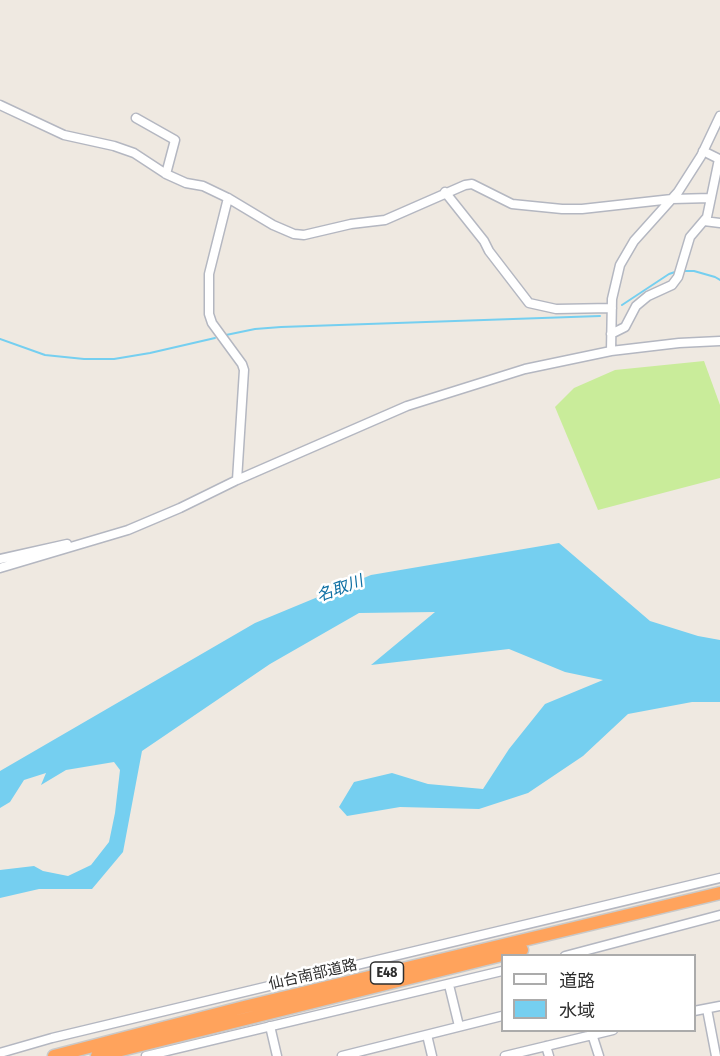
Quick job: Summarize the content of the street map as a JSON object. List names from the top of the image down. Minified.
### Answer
{"streets":{"highway":["E48","仙台南部道路"]},"water":["名取川"],"legend":["道路","水域"]}
